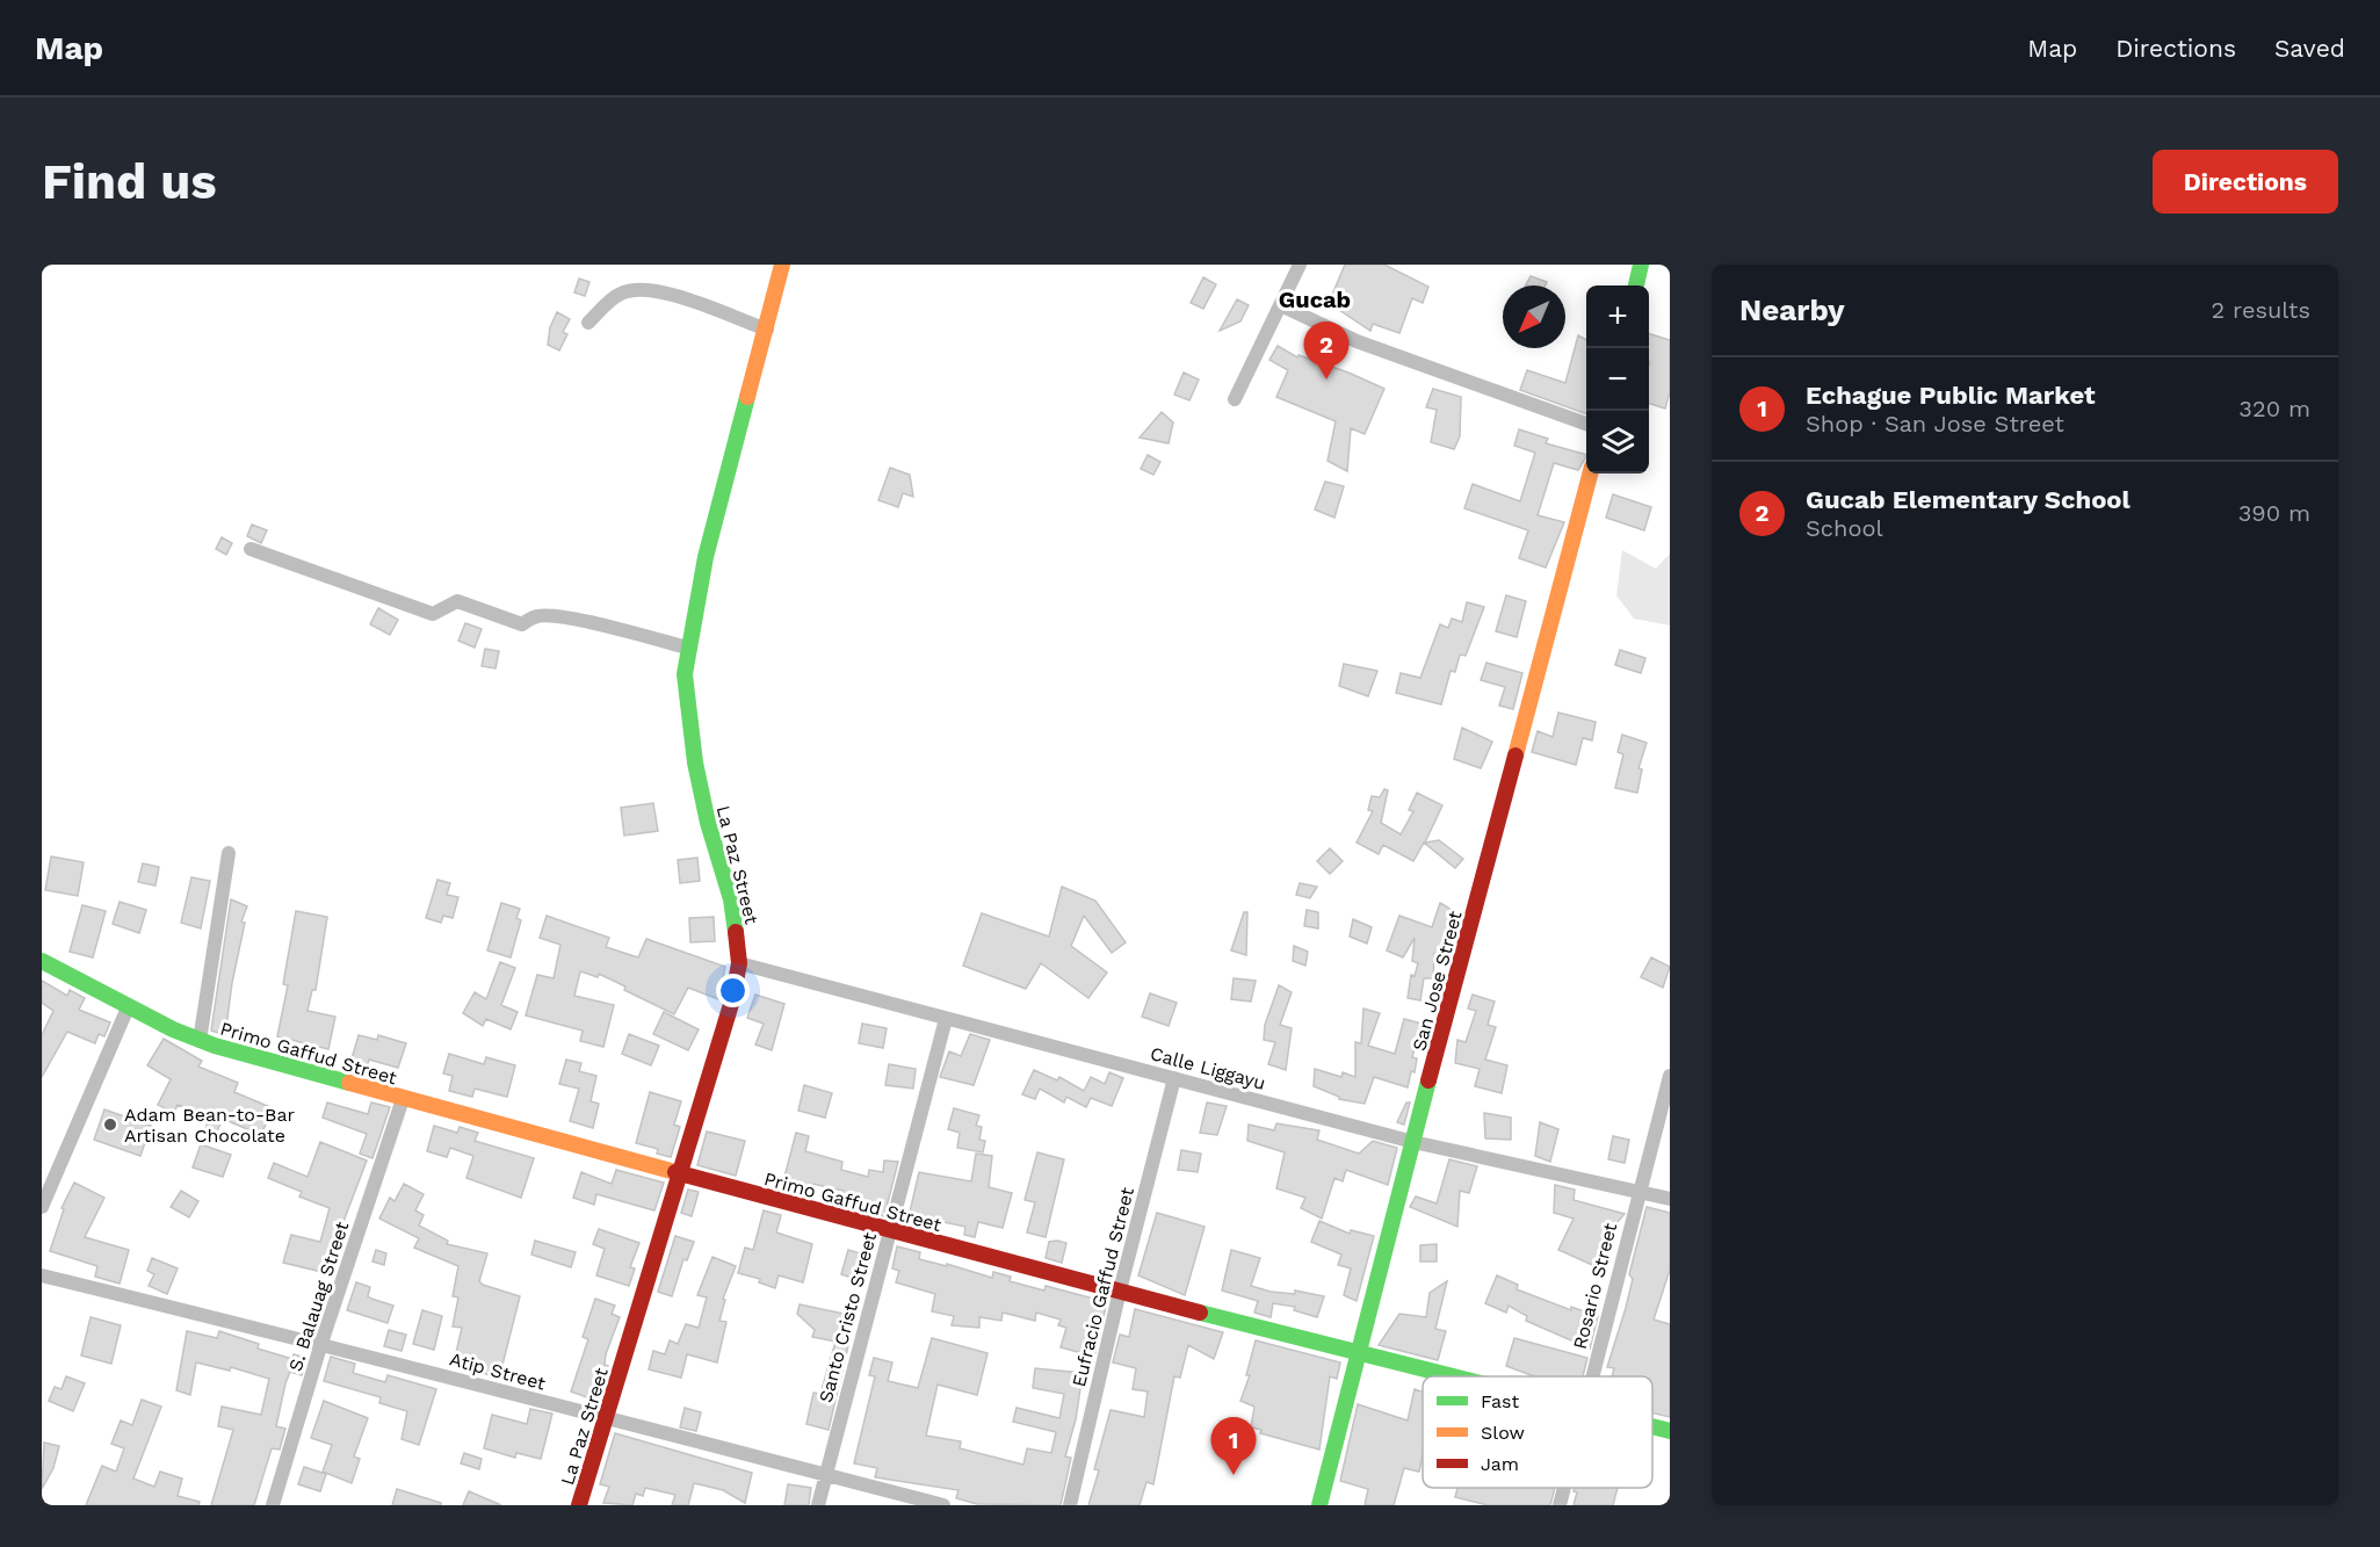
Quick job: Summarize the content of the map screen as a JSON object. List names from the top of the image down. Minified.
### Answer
{"streets":{"street":["La Paz Street","San Jose Street","Primo Gaffud Street","Calle Liggayu","Rosario Street","Eufracio Gaffud Street","S. Balauag Street","Santo Cristo Street","Atip Street"]},"crossings":[["La Paz Street","Primo Gaffud Street"],["La Paz Street","Calle Liggayu"],["La Paz Street","Atip Street"],["San Jose Street","Primo Gaffud Street"],["San Jose Street","Calle Liggayu"],["Primo Gaffud Street","Eufracio Gaffud Street"],["Primo Gaffud Street","S. Balauag Street"],["Primo Gaffud Street","Santo Cristo Street"],["Calle Liggayu","Rosario Street"],["Calle Liggayu","Eufracio Gaffud Street"],["Calle Liggayu","Santo Cristo Street"],["S. Balauag Street","Atip Street"],["Santo Cristo Street","Atip Street"]],"districts":["Gucab"],"places":["Adam Bean-to-Bar Artisan Chocolate"],"legend":["Fast","Slow","Jam"],"north":"bottom left","page":{"header":"Map","nav":["Map","Directions","Saved"],"buttons":"Directions","title":"Find us","heading":["Nearby","2 results"],"map_buttons":["+","−"],"pins":["2","1"],"list":[{"mark":"1","name":"Echague Public Market","note":"Shop · San Jose Street","value":"320 m"},{"mark":"2","name":"Gucab Elementary School","note":"School","value":"390 m"}]}}
